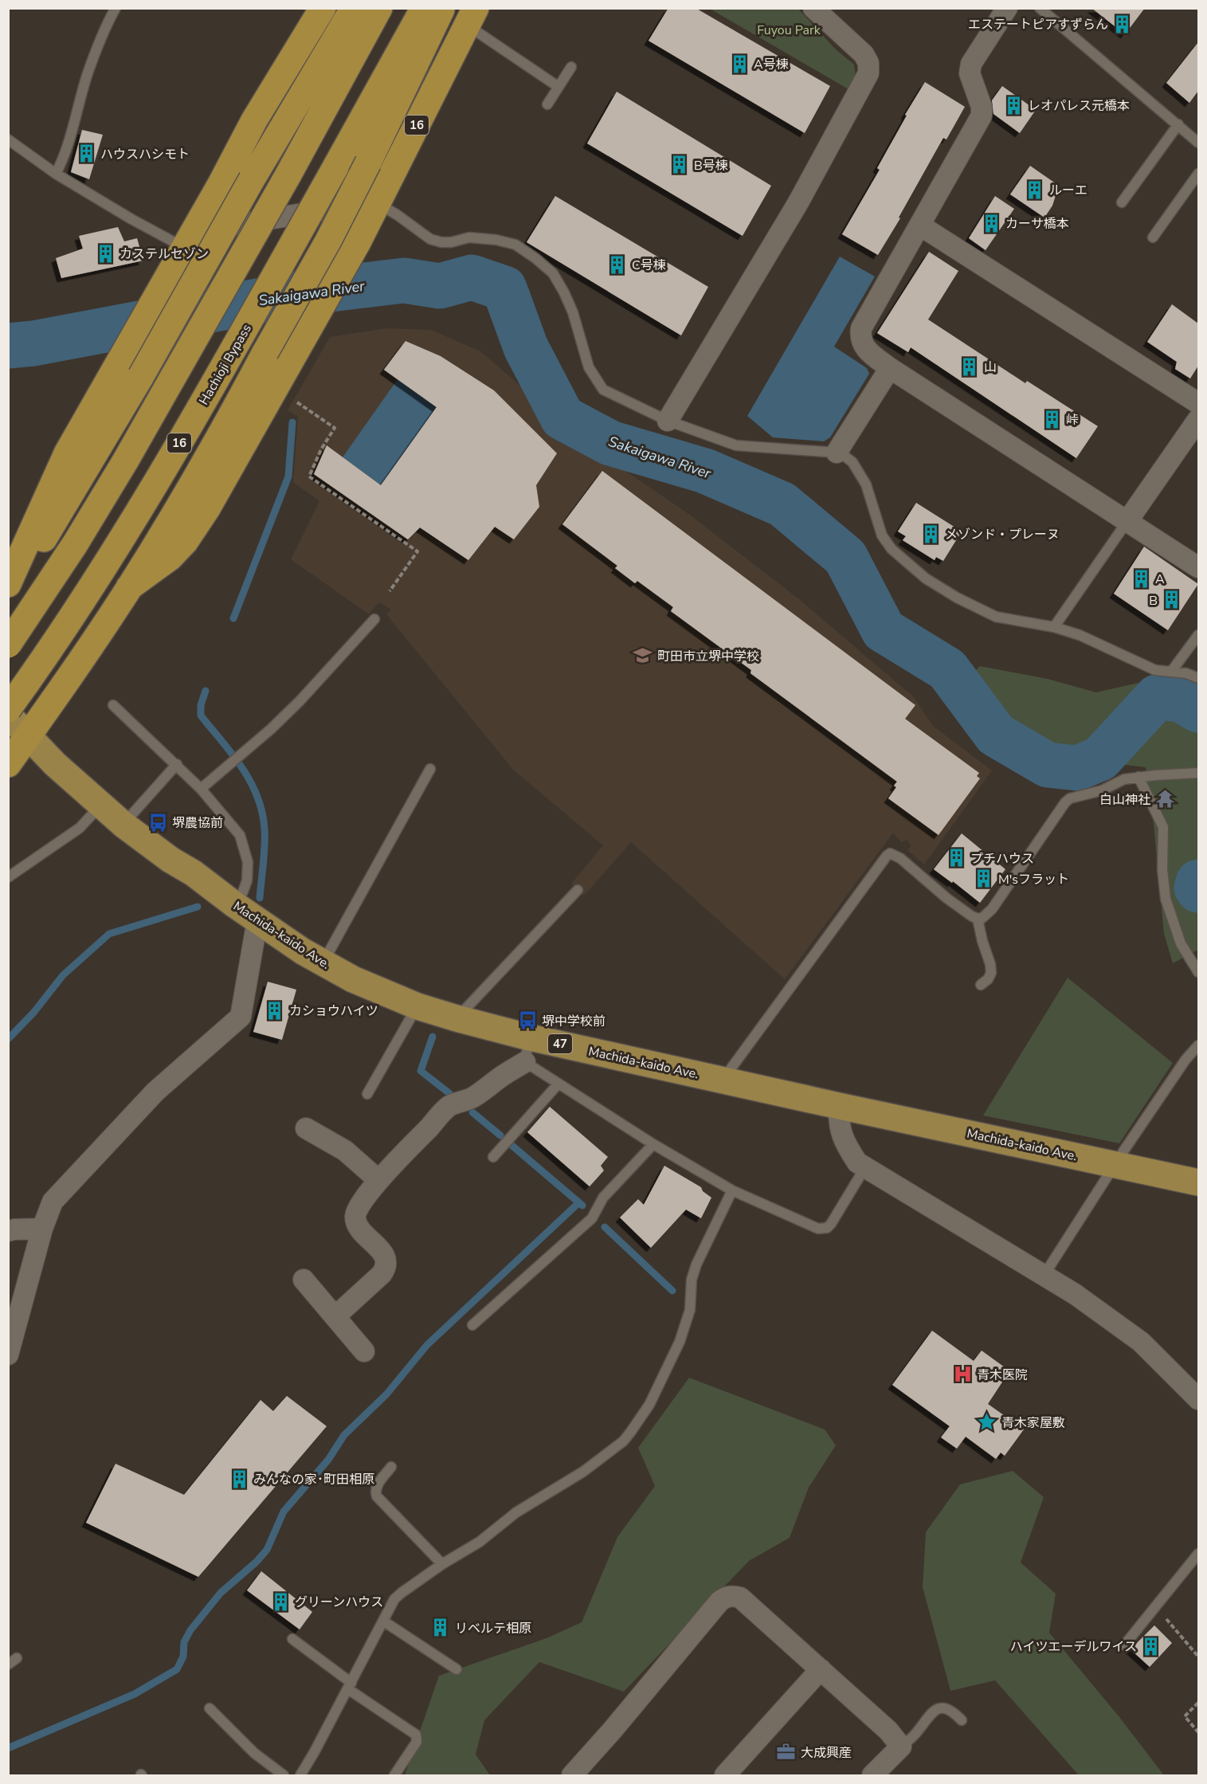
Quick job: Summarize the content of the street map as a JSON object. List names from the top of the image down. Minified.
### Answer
{"streets":{"highway":["16","Hachioji Bypass"],"main road":["Machida-kaido Ave.","47"]},"crossings":[["16","Machida-kaido Ave."]],"water":["Sakaigawa River"],"parks":["Fuyou Park"],"places":{"building":["エステートピアすずらん","A号棟","レオパレス元橋本","ハウスハシモト","B号棟","ルーエ","カーサ橋本","カステルセゾン","C号棟","山","峠","メゾンド・プレーヌ","A","B","プチハウス","M'sフラット","カショウハイツ","みんなの家･町田相原","グリーンハウス","リベルテ相原","ハイツエーデルワイス"],"school or university":["町田市立堺中学校"],"temple":["白山神社"],"bus stop":["堺農協前","堺中学校前"],"hospital":["青木医院"],"place":["青木家屋敷"],"office":["大成興産"]}}
